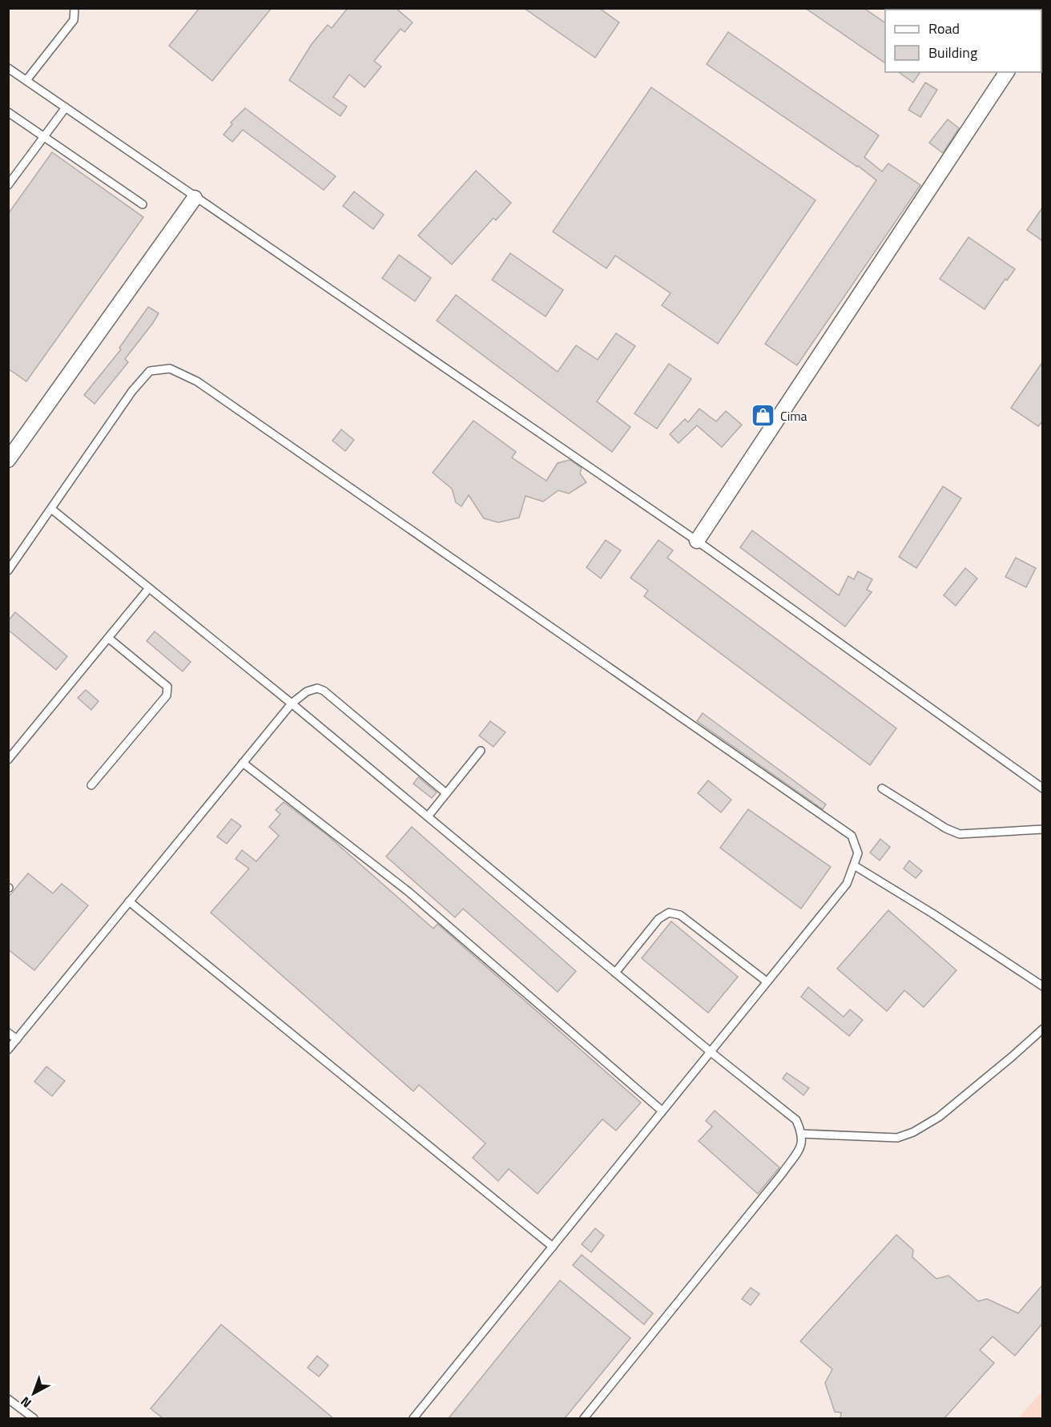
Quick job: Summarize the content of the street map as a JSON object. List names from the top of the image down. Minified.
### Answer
{"places":{"shop":["Cima"]},"legend":["Road","Building"],"north":"bottom left"}
